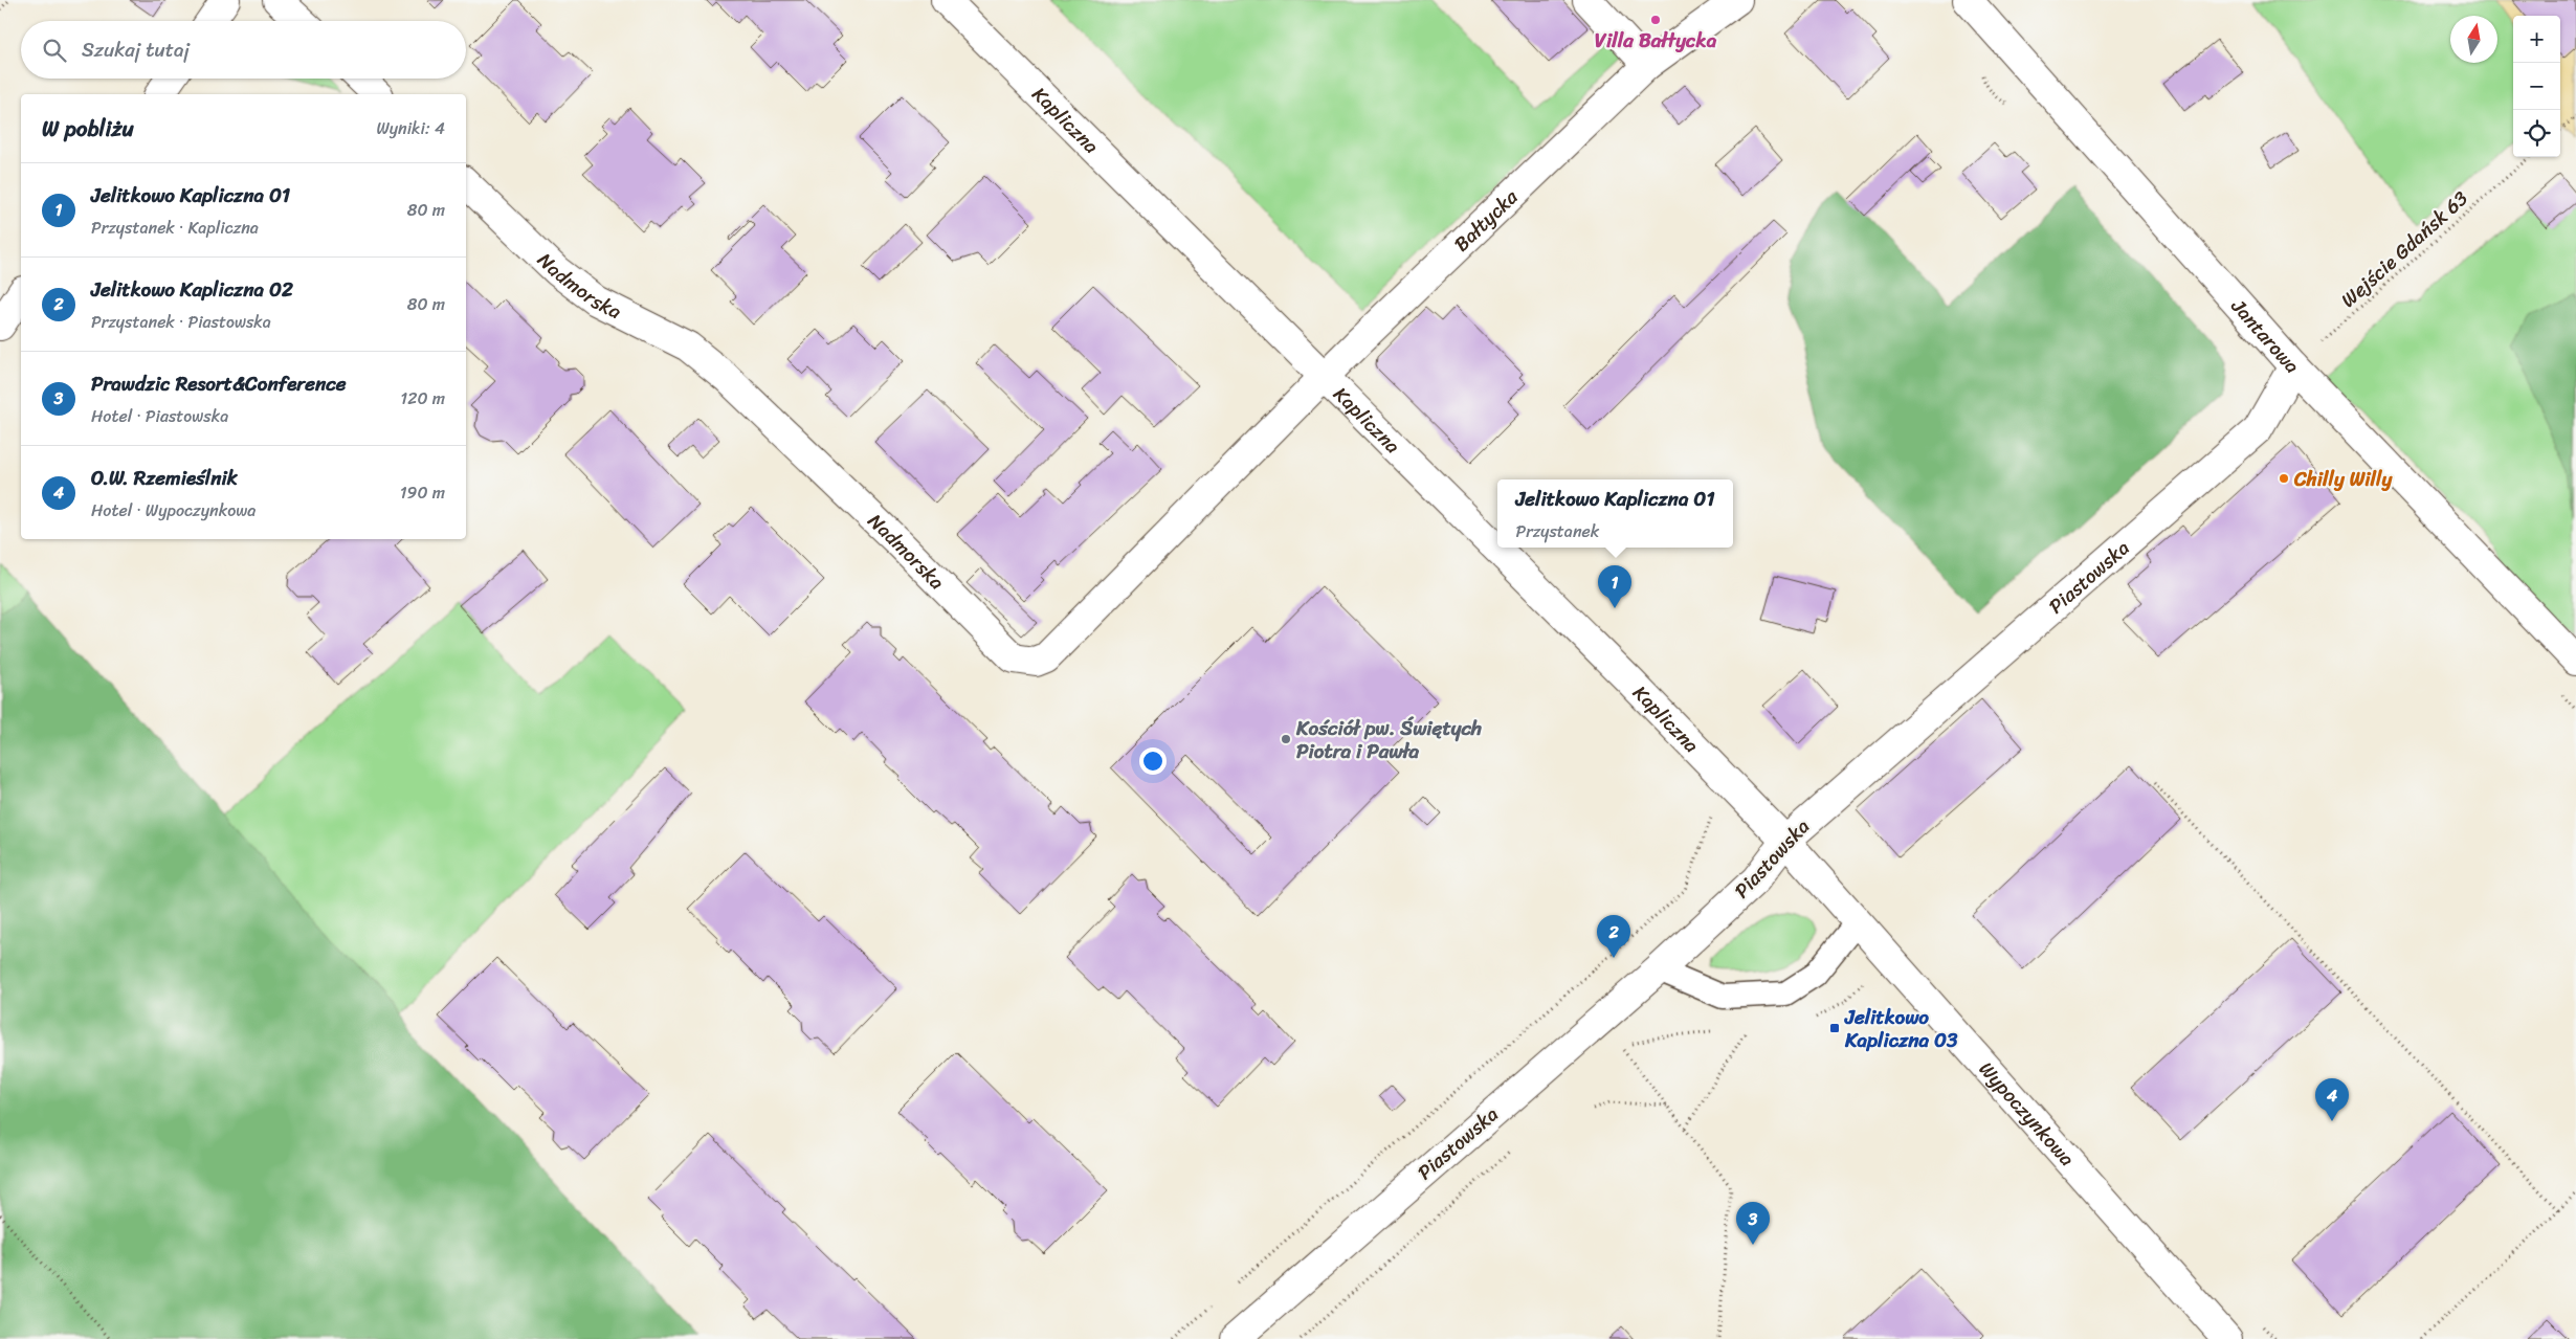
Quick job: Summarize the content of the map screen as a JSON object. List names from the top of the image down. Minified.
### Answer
{"streets":{"street":["Kapliczna","Bałtycka","Nadmorska","Jantarowa","Piastowska","Wypoczynkowa"],"path":["Wejście Gdańsk 63"]},"crossings":[["Kapliczna","Bałtycka"],["Kapliczna","Nadmorska"],["Kapliczna","Piastowska"],["Kapliczna","Wypoczynkowa"],["Bałtycka","Nadmorska"],["Wejście Gdańsk 63","Jantarowa"],["Wejście Gdańsk 63","Piastowska"],["Jantarowa","Piastowska"],["Piastowska","Wypoczynkowa"]],"places":{"other":["Villa Bałtycka","Chilly Willy","Kościół pw. Świętych Piotra i Pawła"],"transit":["Jelitkowo Kapliczna 03"]},"north":"top","page":{"map_buttons":["+","−"],"search":"Szukaj tutaj","heading":["W pobliżu","Wyniki: 4"],"list":[{"mark":"1","name":"Jelitkowo Kapliczna 01","note":"Przystanek · Kapliczna","value":"80 m"},{"mark":"2","name":"Jelitkowo Kapliczna 02","note":"Przystanek · Piastowska","value":"80 m"},{"mark":"3","name":"Prawdzic Resort&Conference","note":"Hotel · Piastowska","value":"120 m"},{"mark":"4","name":"O.W. Rzemieślnik","note":"Hotel · Wypoczynkowa","value":"190 m"}],"popup":["Jelitkowo Kapliczna 01","Przystanek"],"pins":["1","2","4","3"]}}
